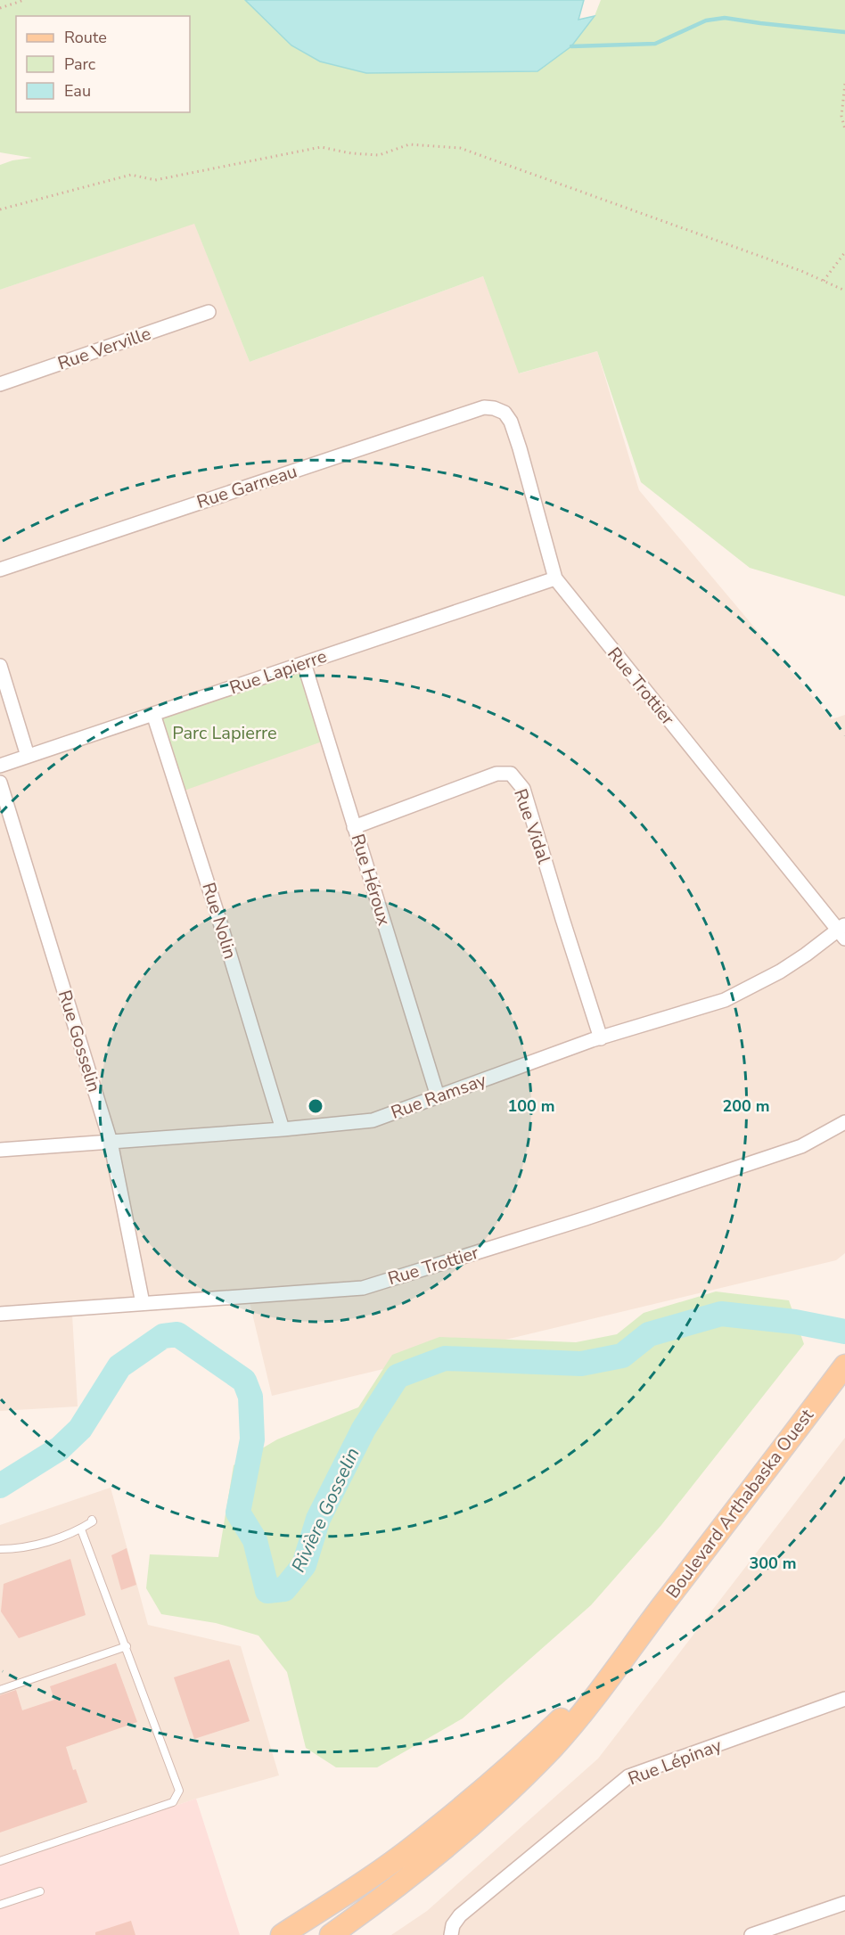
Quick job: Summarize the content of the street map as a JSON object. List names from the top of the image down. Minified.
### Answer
{"streets":{"main road":["Boulevard Arthabaska Ouest"],"street":["Rue Verville","Rue Garneau","Rue Lapierre","Rue Trottier","Rue Vidal","Rue Héroux","Rue Nolin","Rue Gosselin","Rue Ramsay","Rue Lépinay"]},"crossings":[["Rue Garneau","Rue Trottier"],["Rue Lapierre","Rue Trottier"],["Rue Lapierre","Rue Héroux"],["Rue Lapierre","Rue Nolin"],["Rue Trottier","Rue Gosselin"],["Rue Trottier","Rue Ramsay"],["Rue Vidal","Rue Héroux"],["Rue Vidal","Rue Ramsay"],["Rue Héroux","Rue Ramsay"],["Rue Nolin","Rue Ramsay"],["Rue Gosselin","Rue Ramsay"]],"water":["Rivière Gosselin"],"parks":["Parc Lapierre"],"legend":["Route","Parc","Eau"],"rings":["100 m","200 m","300 m"]}
